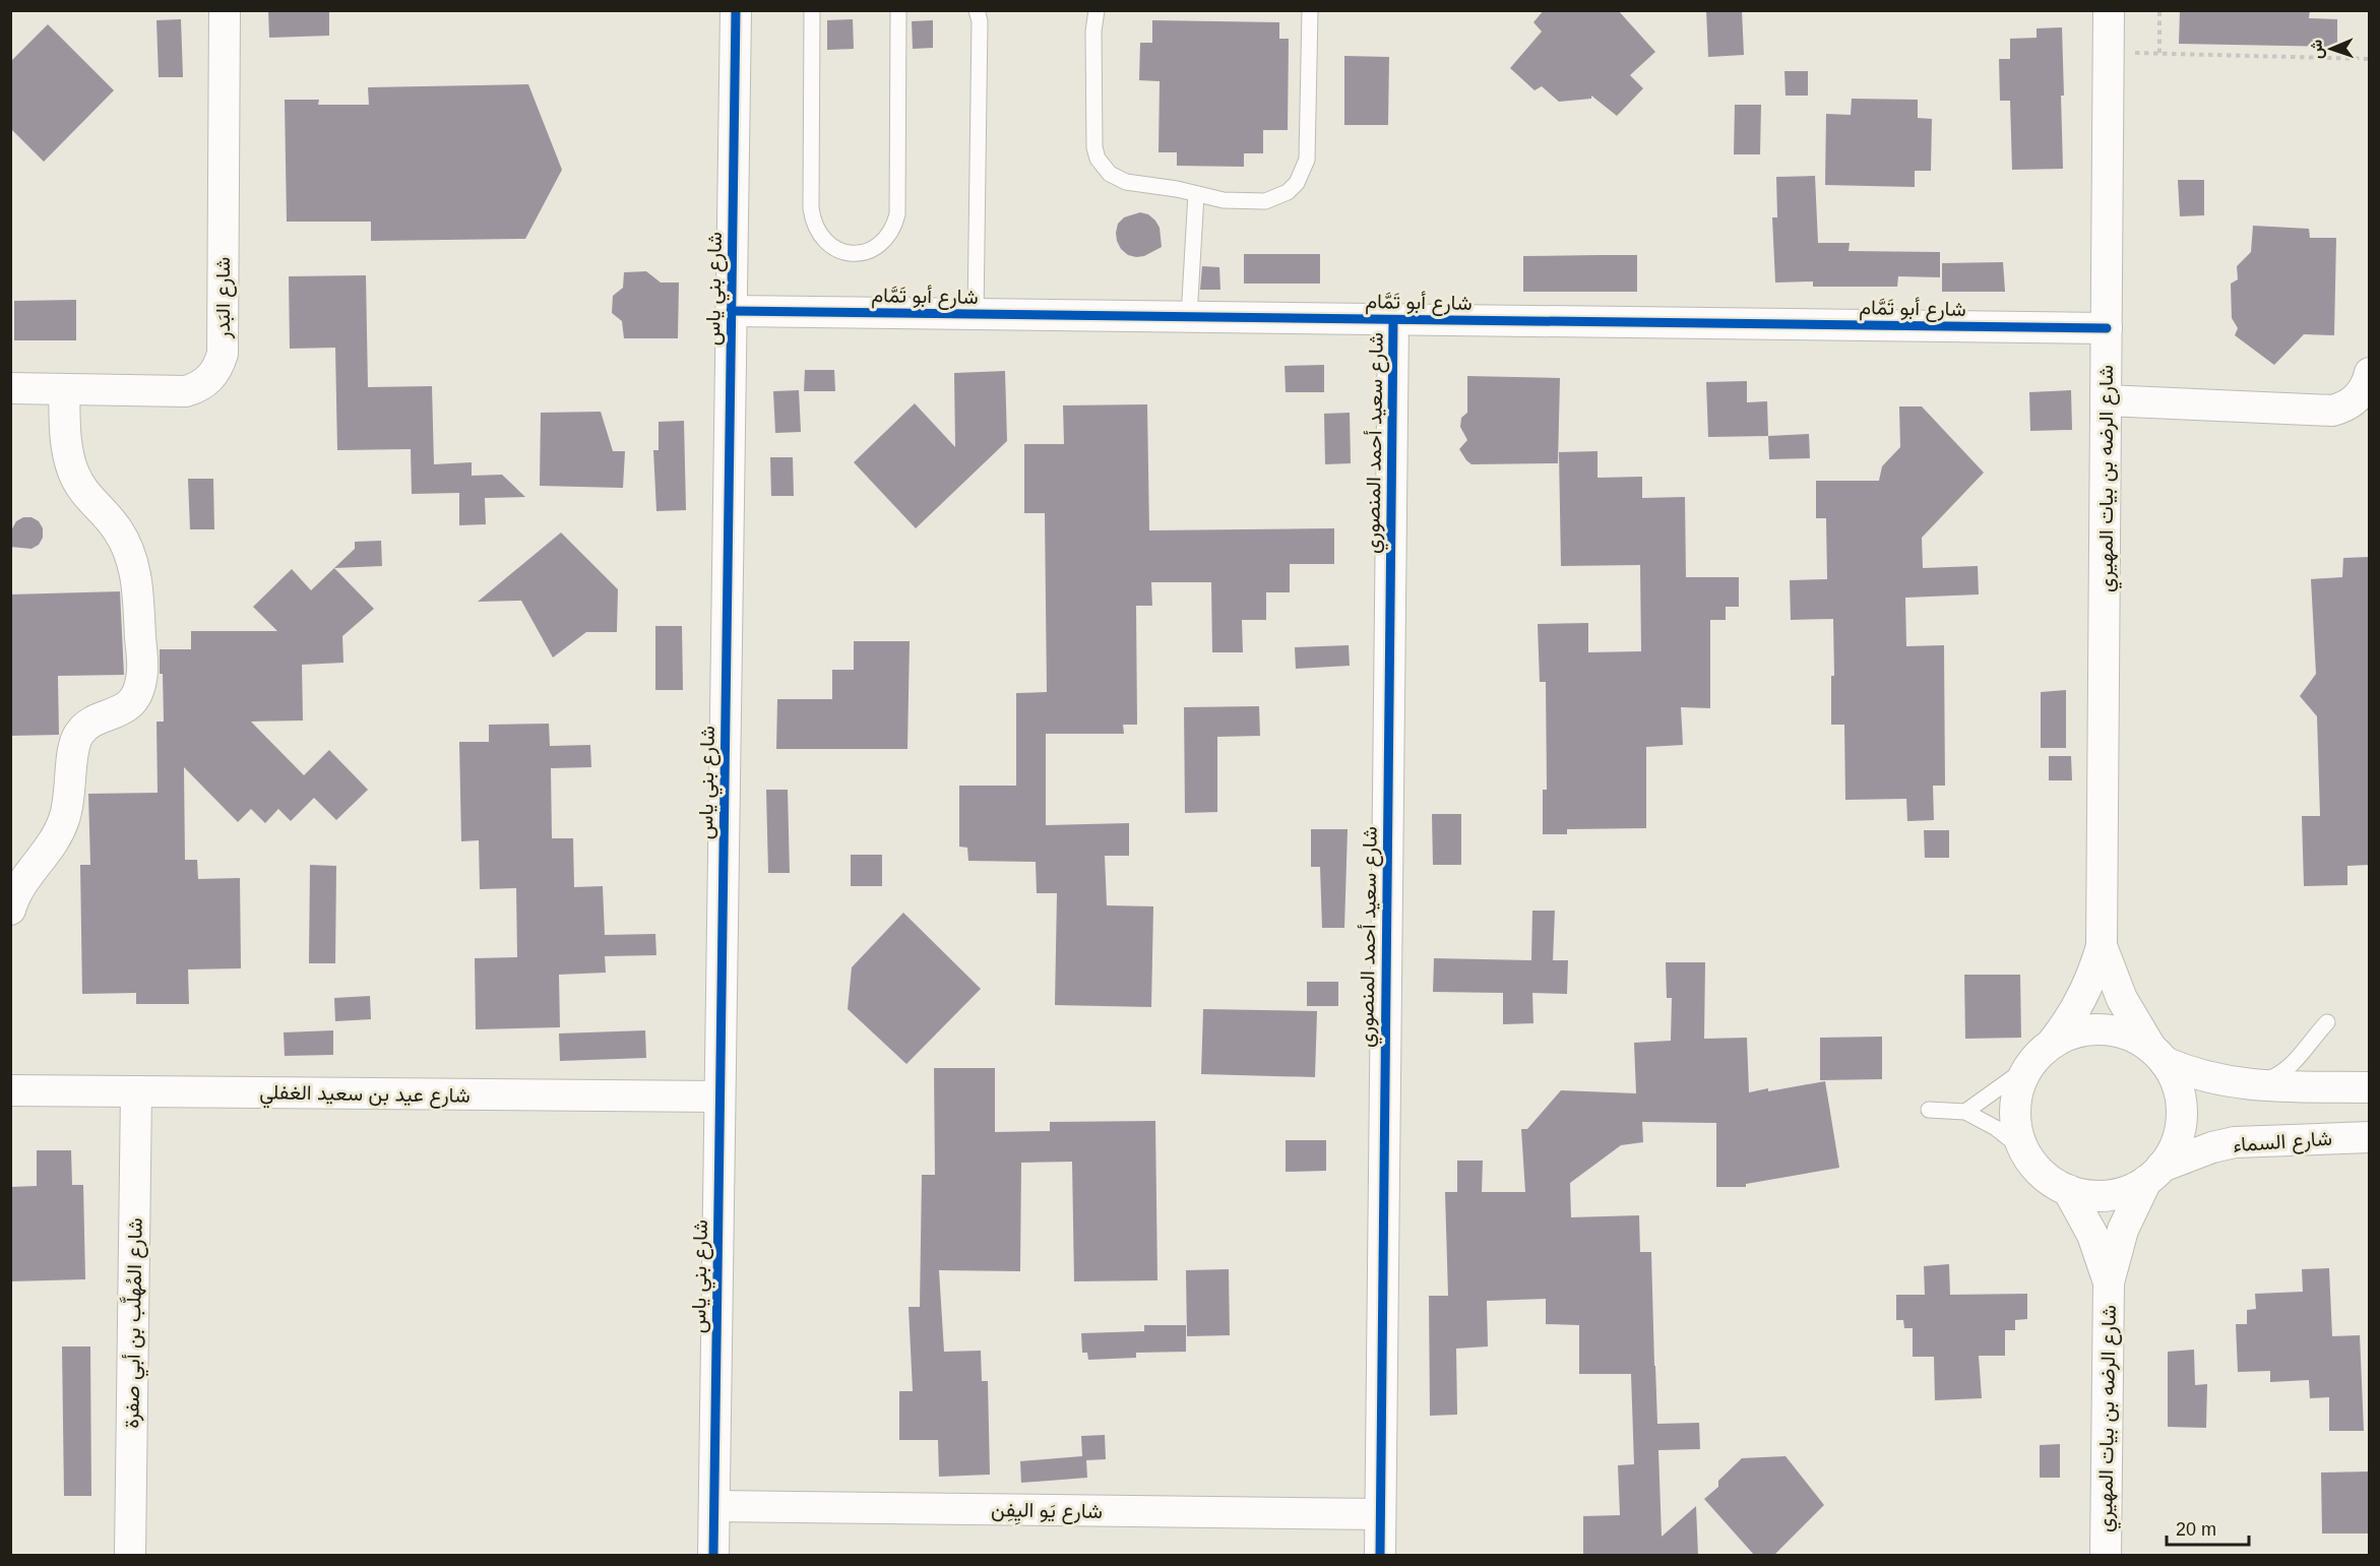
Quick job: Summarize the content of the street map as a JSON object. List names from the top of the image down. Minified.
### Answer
{"streets":{"street":["شارع بني ياس","شارع أبو تَمَّام","شارع البَدر","شارع سعيد أحمد المنصوري","شارع الرضه بن بيات المهيري","شارع عيد بن سعيد الغفلي","شارع السماء","شارع المُهلَّب بن أبي صفرة","شارع يَو اليِفِن"]},"crossings":[["شارع بني ياس","شارع أبو تَمَّام"],["شارع بني ياس","شارع عيد بن سعيد الغفلي"],["شارع بني ياس","شارع يَو اليِفِن"],["شارع أبو تَمَّام","شارع سعيد أحمد المنصوري"],["شارع أبو تَمَّام","شارع الرضه بن بيات المهيري"],["شارع سعيد أحمد المنصوري","شارع يَو اليِفِن"],["شارع الرضه بن بيات المهيري","شارع السماء"],["شارع عيد بن سعيد الغفلي","شارع المُهلَّب بن أبي صفرة"]],"scale_bar":"20 m","north":"left"}
